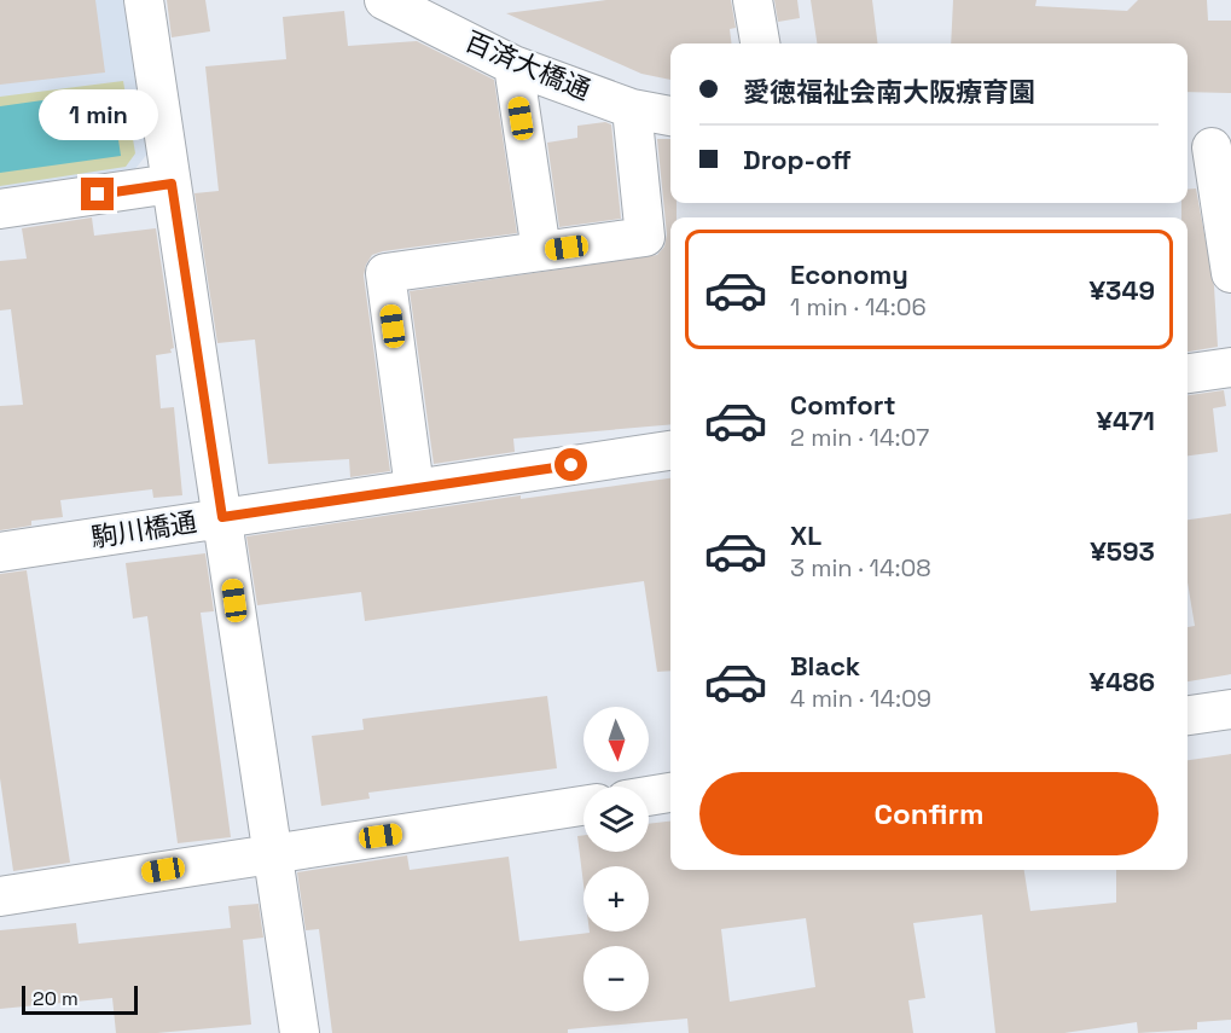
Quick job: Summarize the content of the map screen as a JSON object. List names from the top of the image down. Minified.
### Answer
{"streets":{"street":["百済大橋通","駒川橋通"]},"scale_bar":"20 m","north":"bottom","page":{"banner":["愛徳福祉会南大阪療育園","Drop-off"],"bubble":"1 min","list":[{"name":"Economy","note":"1 min · 14:06","value":"¥349"},{"name":"Comfort","note":"2 min · 14:07","value":"¥471"},{"name":"XL","note":"3 min · 14:08","value":"¥593"},{"name":"Black","note":"4 min · 14:09","value":"¥486"}],"map_buttons":["+","−"],"buttons":"Confirm","scale":"20 m"}}
